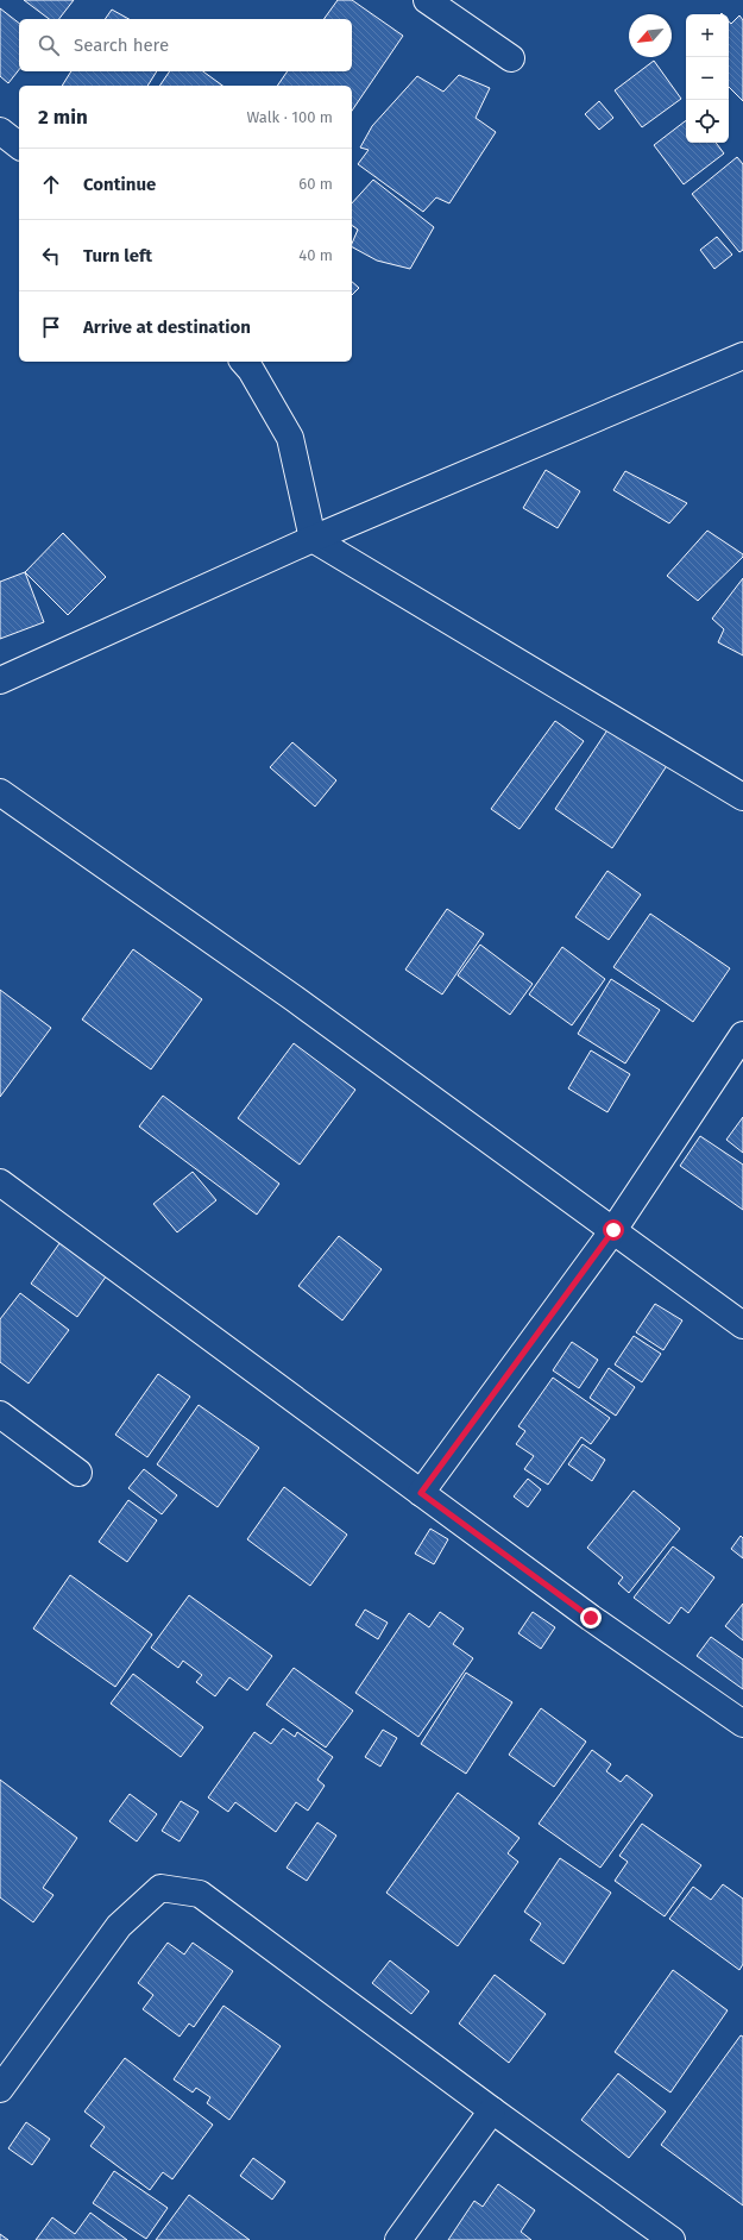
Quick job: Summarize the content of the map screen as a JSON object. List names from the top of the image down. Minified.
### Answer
{"north":"bottom left","page":{"map_buttons":["+","−"],"search":"Search here","heading":["2 min","Walk · 100 m"],"list":[["Continue","60 m"],["Turn left","40 m"],"Arrive at destination"]}}
